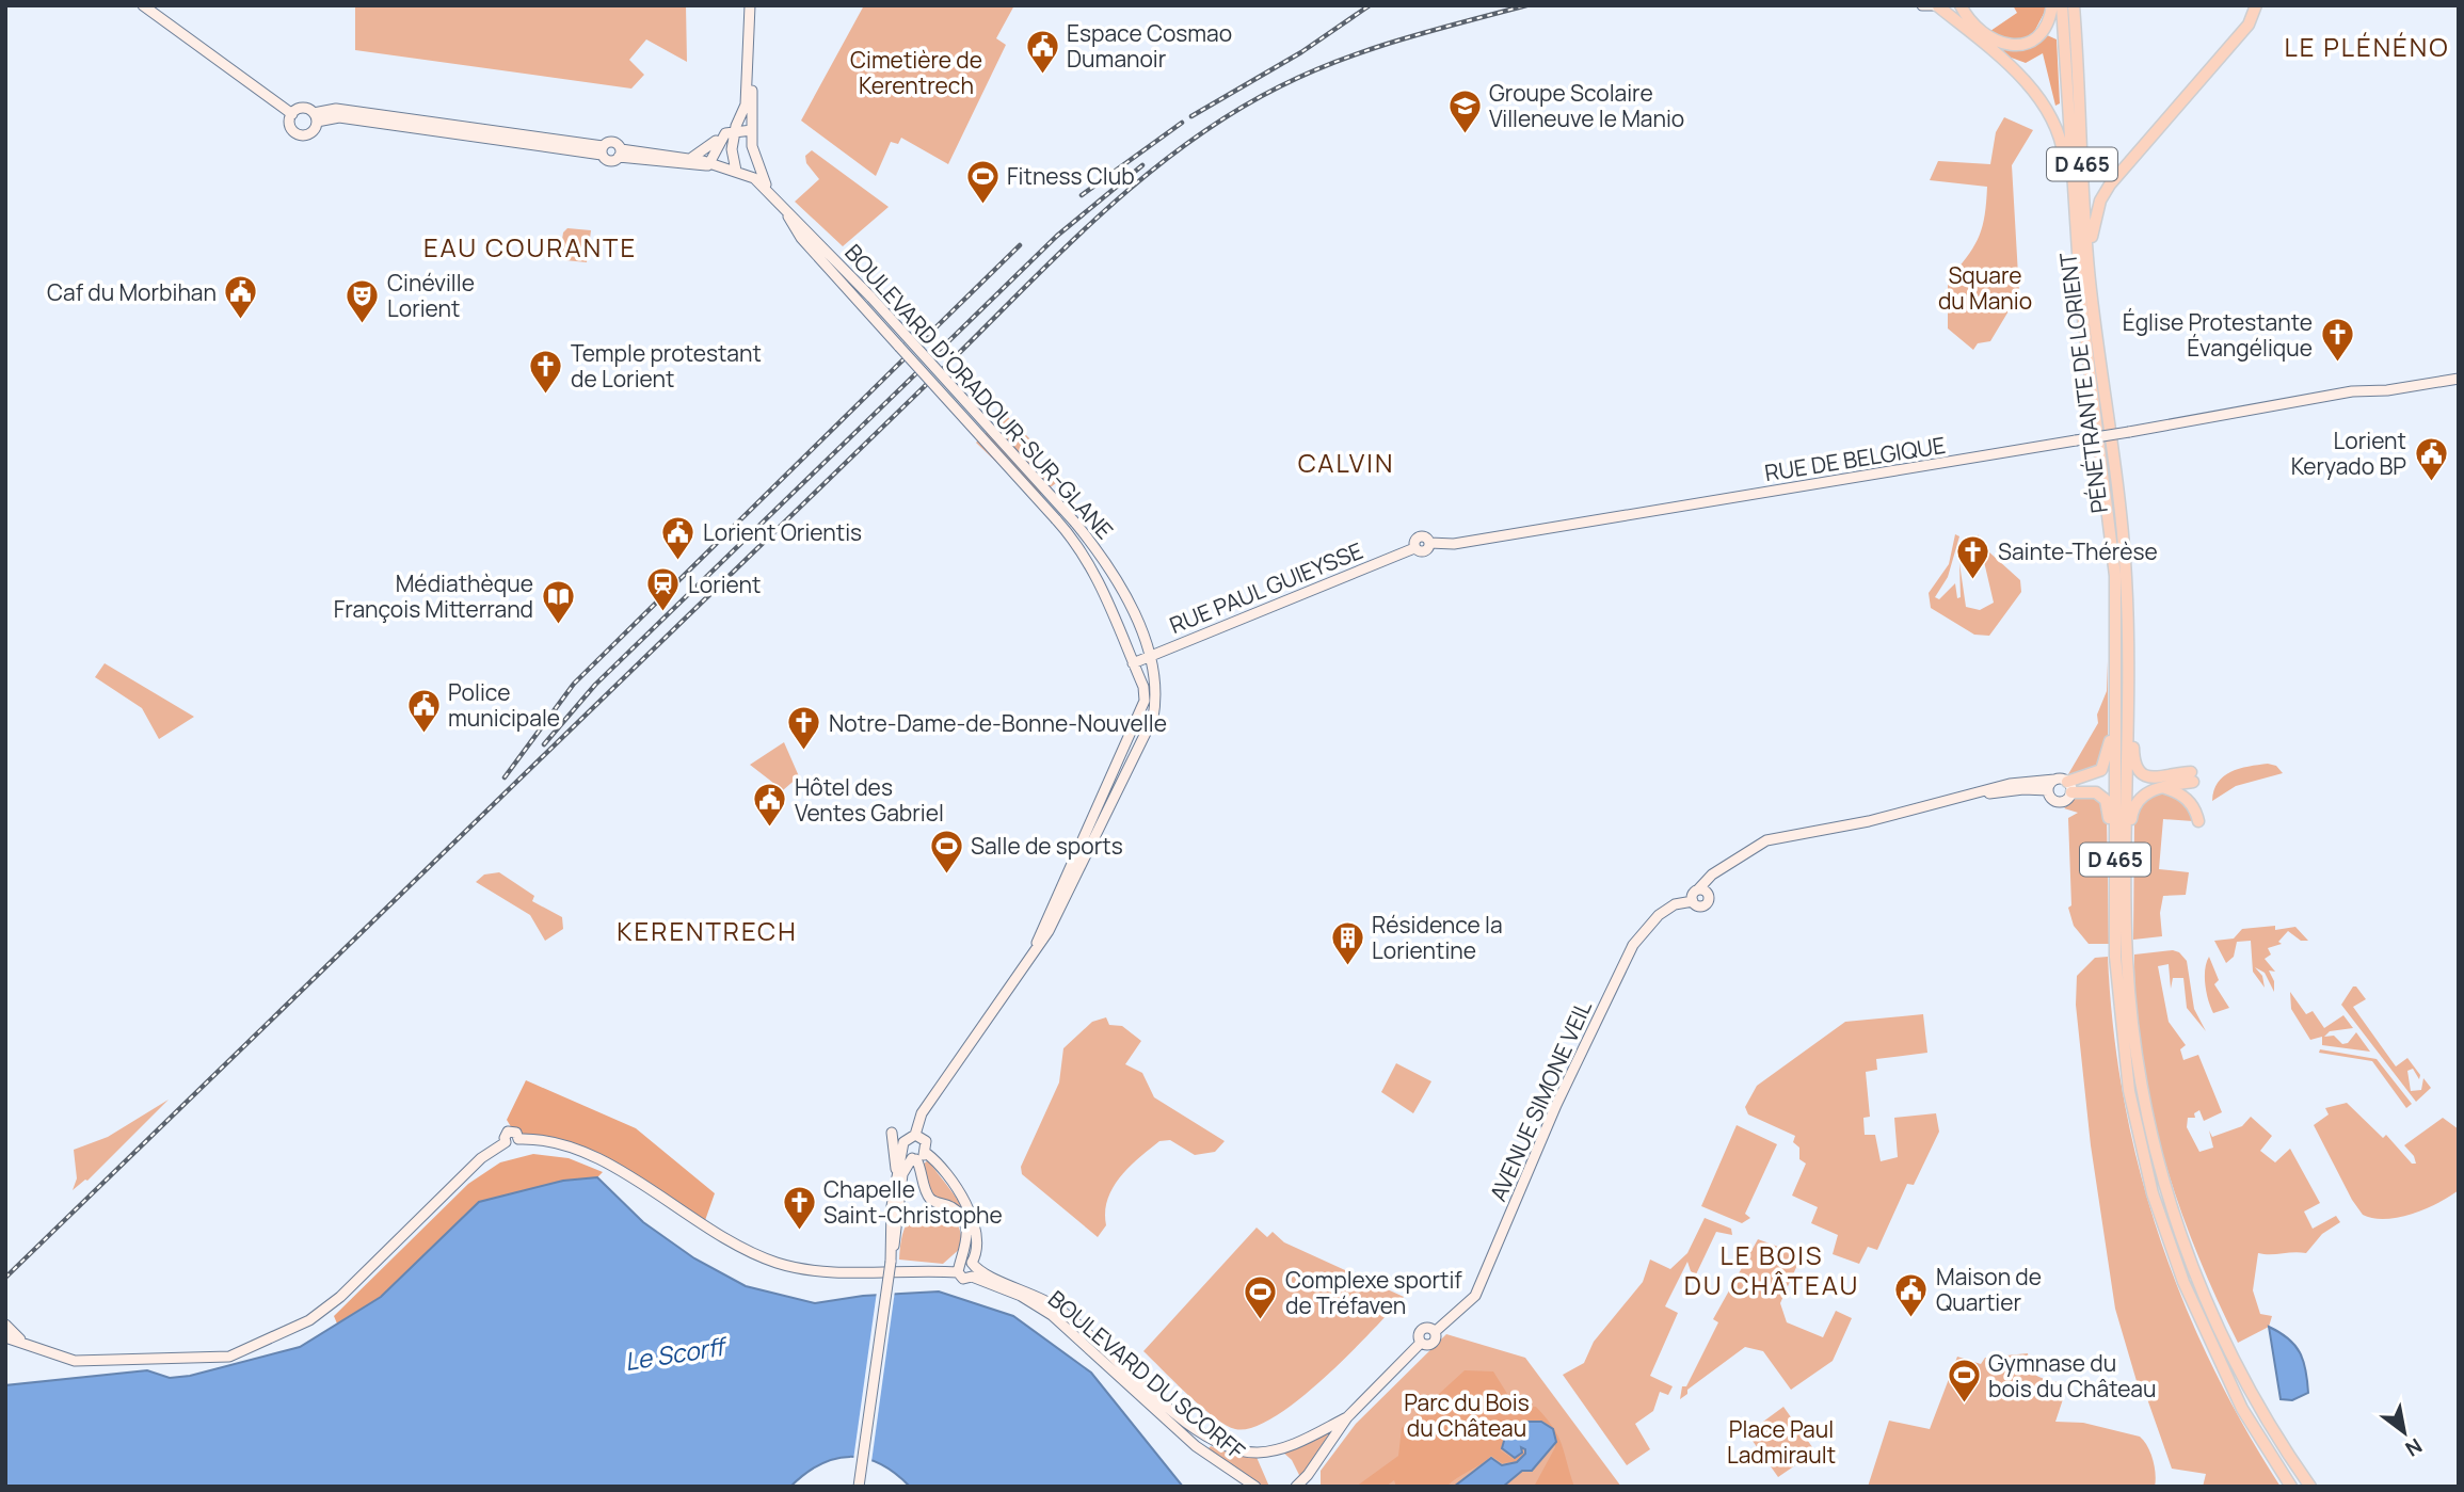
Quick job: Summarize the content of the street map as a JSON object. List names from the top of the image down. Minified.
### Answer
{"streets":{"highway":["D 465","PÉNÉTRANTE DE LORIENT"],"main road":["BOULEVARD D'ORADOUR-SUR-GLANE","RUE DE BELGIQUE","RUE PAUL GUIEYSSE","AVENUE SIMONE VEIL","BOULEVARD DU SCORFF"]},"crossings":[["BOULEVARD D'ORADOUR-SUR-GLANE","RUE PAUL GUIEYSSE"],["RUE DE BELGIQUE","RUE PAUL GUIEYSSE"],["AVENUE SIMONE VEIL","BOULEVARD DU SCORFF"]],"districts":["LE PLÉNÉNO","EAU COURANTE","CALVIN","KERENTRECH","LE BOIS DU CHÂTEAU"],"water":["Le Scorff"],"parks":["Cimetière de Kerentrech","Square du Manio","Parc du Bois du Château","Place Paul Ladmirault"],"places":{"public building":["Espace Cosmao Dumanoir","Caf du Morbihan","Lorient Keryado BP","Lorient Orientis","Police municipale","Hôtel des Ventes Gabriel","Maison de Quartier"],"school or university":["Groupe Scolaire Villeneuve le Manio"],"sports":["Fitness Club","Salle de sports","Complexe sportif de Tréfaven","Gymnase du bois du Château"],"theatre":["Cinéville Lorient"],"church":["Église Protestante Évangélique","Temple protestant de Lorient","Sainte-Thérèse","Notre-Dame-de-Bonne-Nouvelle","Chapelle Saint-Christophe"],"station":["Lorient"],"library":["Médiathèque François Mitterrand"],"building":["Résidence la Lorientine"]},"north":"bottom right"}
